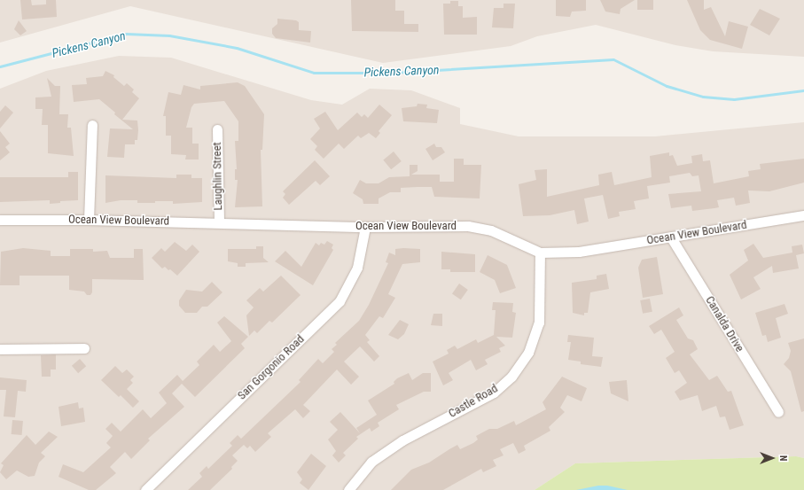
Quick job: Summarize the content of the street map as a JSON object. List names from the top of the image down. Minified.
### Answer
{"streets":{"street":["Laughlin Street","Ocean View Boulevard","Canalda Drive","San Gorgonio Road","Castle Road"]},"crossings":[["Laughlin Street","Ocean View Boulevard"],["Ocean View Boulevard","Canalda Drive"],["Ocean View Boulevard","San Gorgonio Road"],["Ocean View Boulevard","Castle Road"]],"water":["Pickens Canyon"],"north":"right"}
